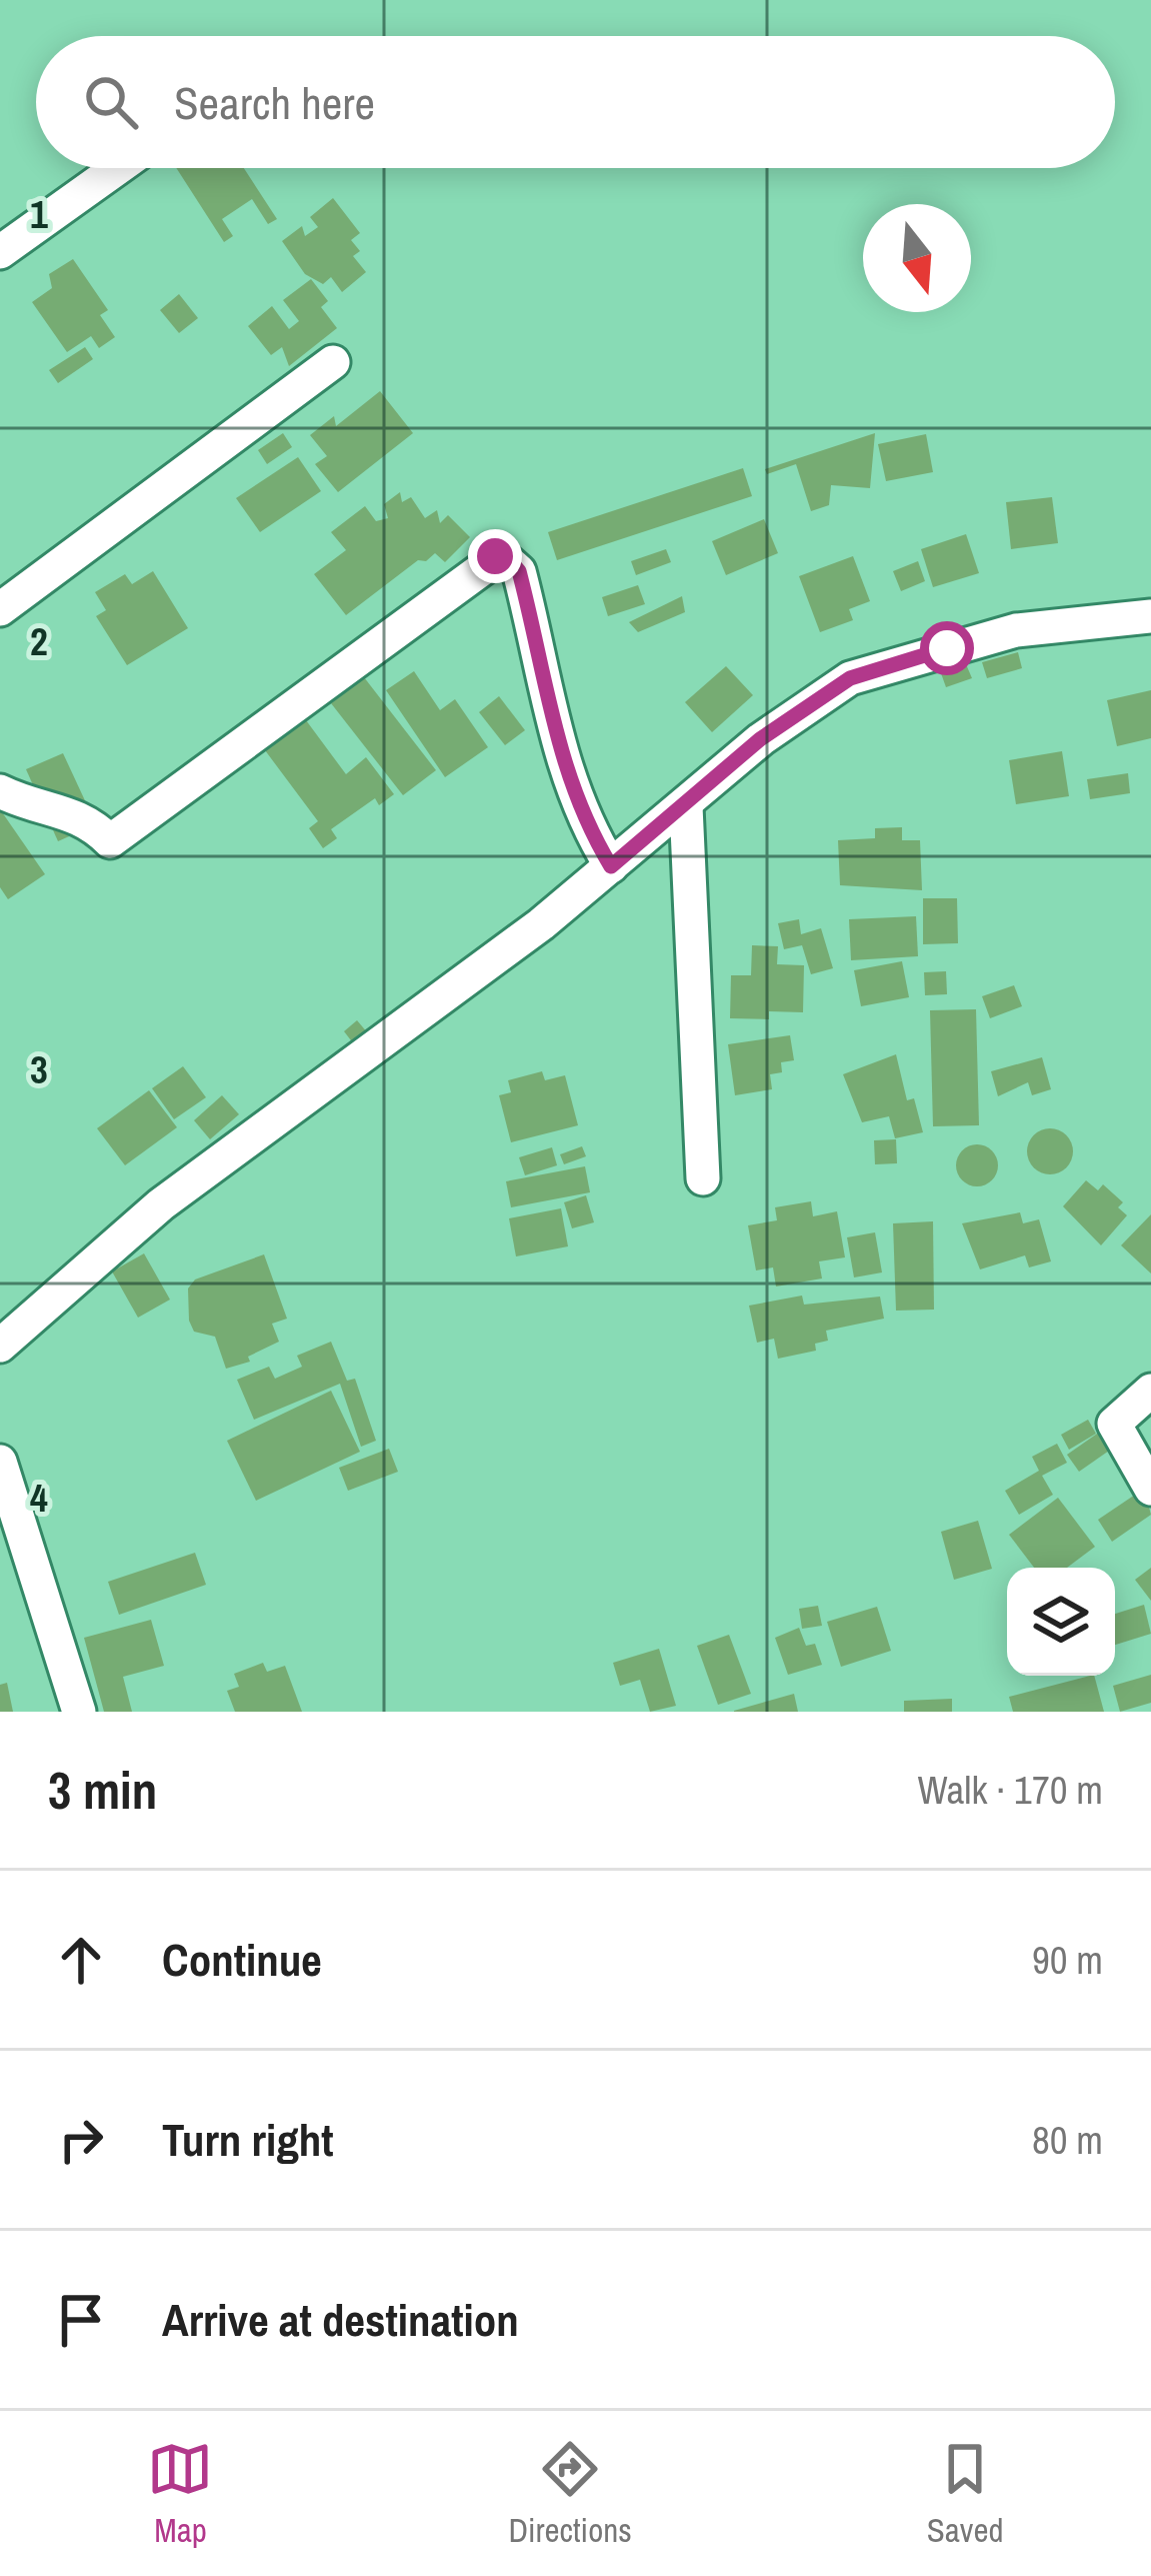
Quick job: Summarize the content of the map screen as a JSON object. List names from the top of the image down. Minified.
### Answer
{"north":"bottom","page":{"search":"Search here","heading":["3 min","Walk · 170 m"],"list":[["Continue","90 m"],["Turn right","80 m"],"Arrive at destination"],"nav":["Map","Directions","Saved"]},"grid":{"rows":["1","2","3","4"]}}
